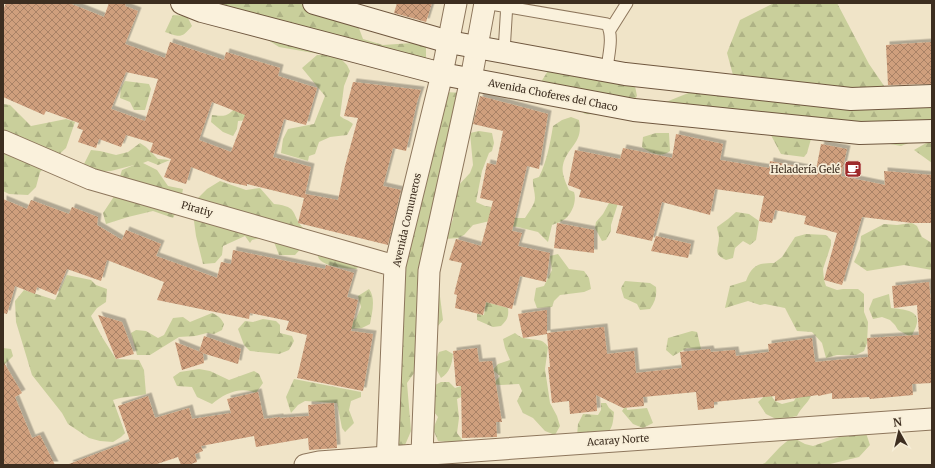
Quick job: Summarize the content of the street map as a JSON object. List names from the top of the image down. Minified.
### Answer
{"streets":{"street":["Avenida Choferes del Chaco","Piratiy","Avenida Comuneros","Acaray Norte"]},"crossings":[["Avenida Choferes del Chaco","Avenida Comuneros"],["Piratiy","Avenida Comuneros"],["Avenida Comuneros","Acaray Norte"]],"places":{"cafe":["Heladería Gelé"]},"north":"top"}
